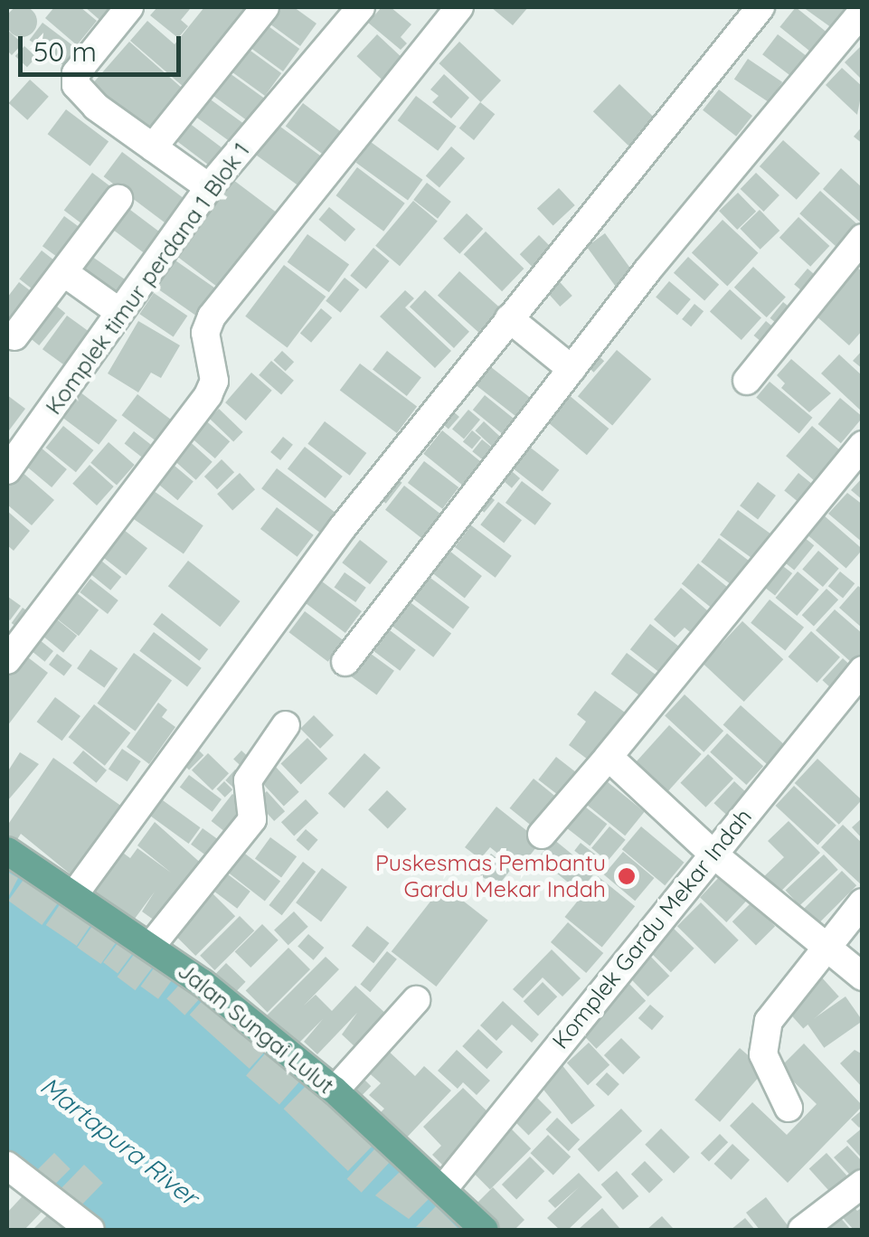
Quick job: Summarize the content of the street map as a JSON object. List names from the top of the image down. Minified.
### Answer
{"streets":{"main road":["Jalan Sungai Lulut"],"street":["Komplek timur perdana 1 Blok 1","Komplek Gardu Mekar Indah"]},"crossings":[["Komplek Gardu Mekar Indah","Jalan Sungai Lulut"]],"water":["Martapura River"],"places":["Puskesmas Pembantu Gardu Mekar Indah"],"scale_bar":"50 m"}
